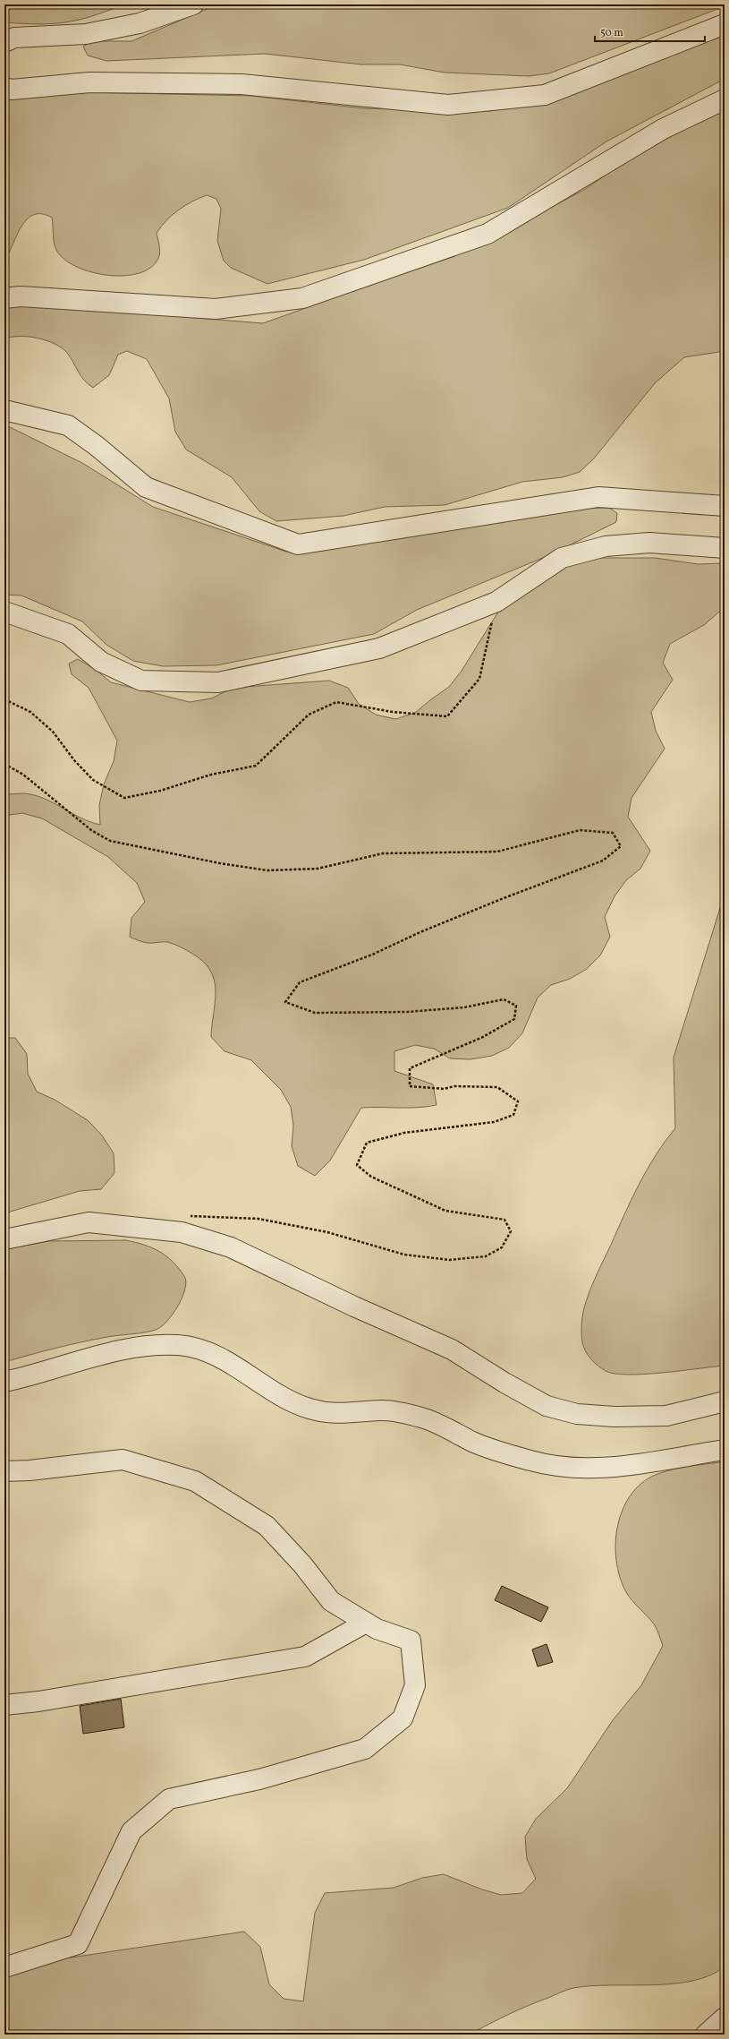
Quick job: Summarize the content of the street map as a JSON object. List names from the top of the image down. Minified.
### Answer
{"scale_bar":"50 m"}
